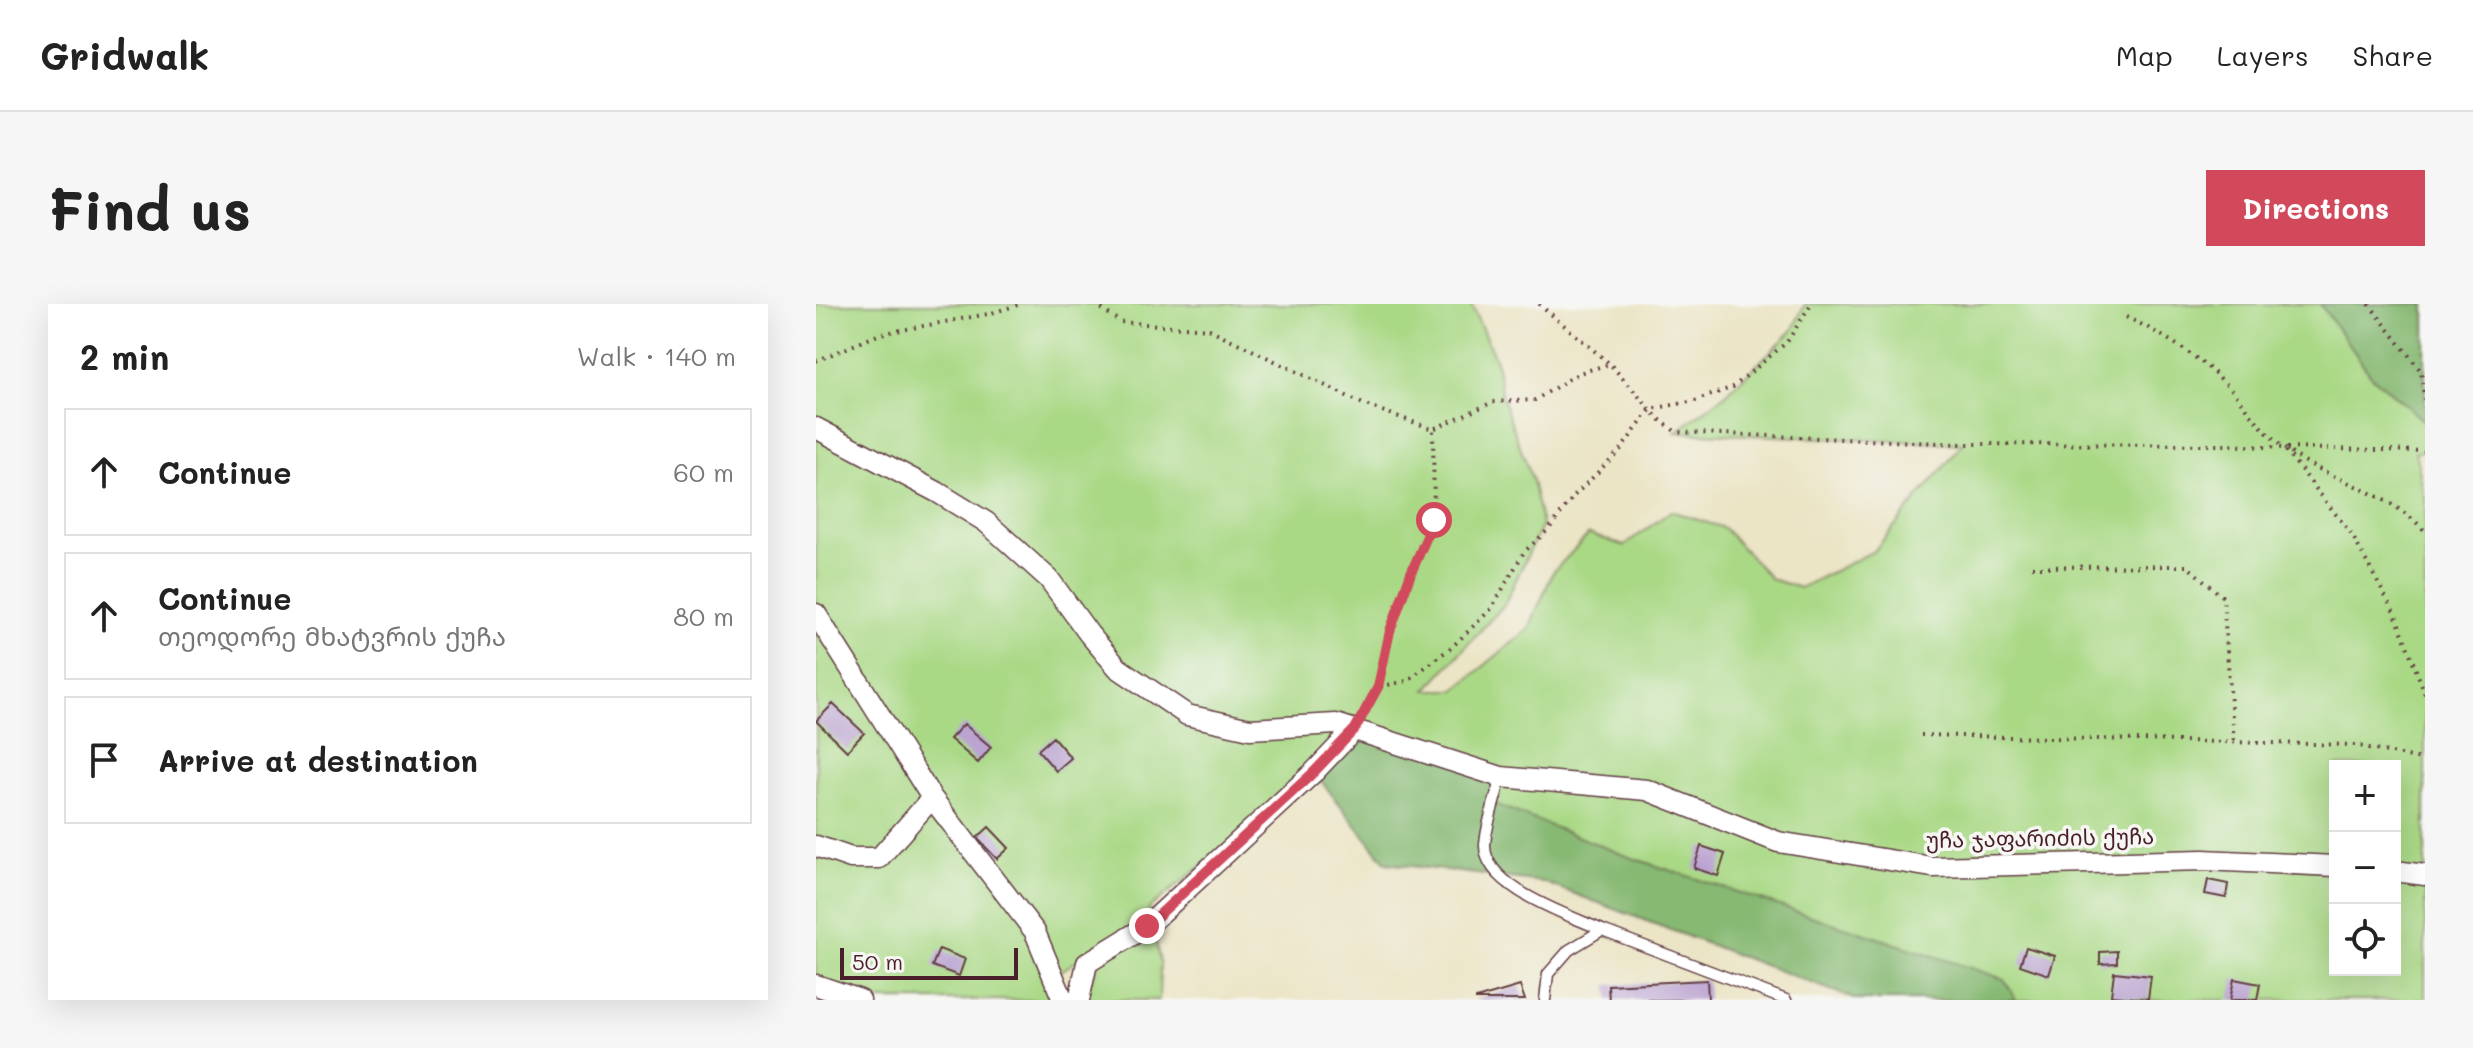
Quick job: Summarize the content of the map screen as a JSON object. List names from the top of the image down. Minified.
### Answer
{"streets":{"street":["უჩა ჯაფარიძის ქუჩა"]},"scale_bar":"50 m","page":{"header":"Gridwalk","nav":["Map","Layers","Share"],"buttons":"Directions","title":"Find us","heading":["2 min","Walk · 140 m"],"list":[["Continue","60 m"],["Continue","თეოდორე მხატვრის ქუჩა","80 m"],"Arrive at destination"],"map_buttons":["+","−"],"scale":"50 m"}}
